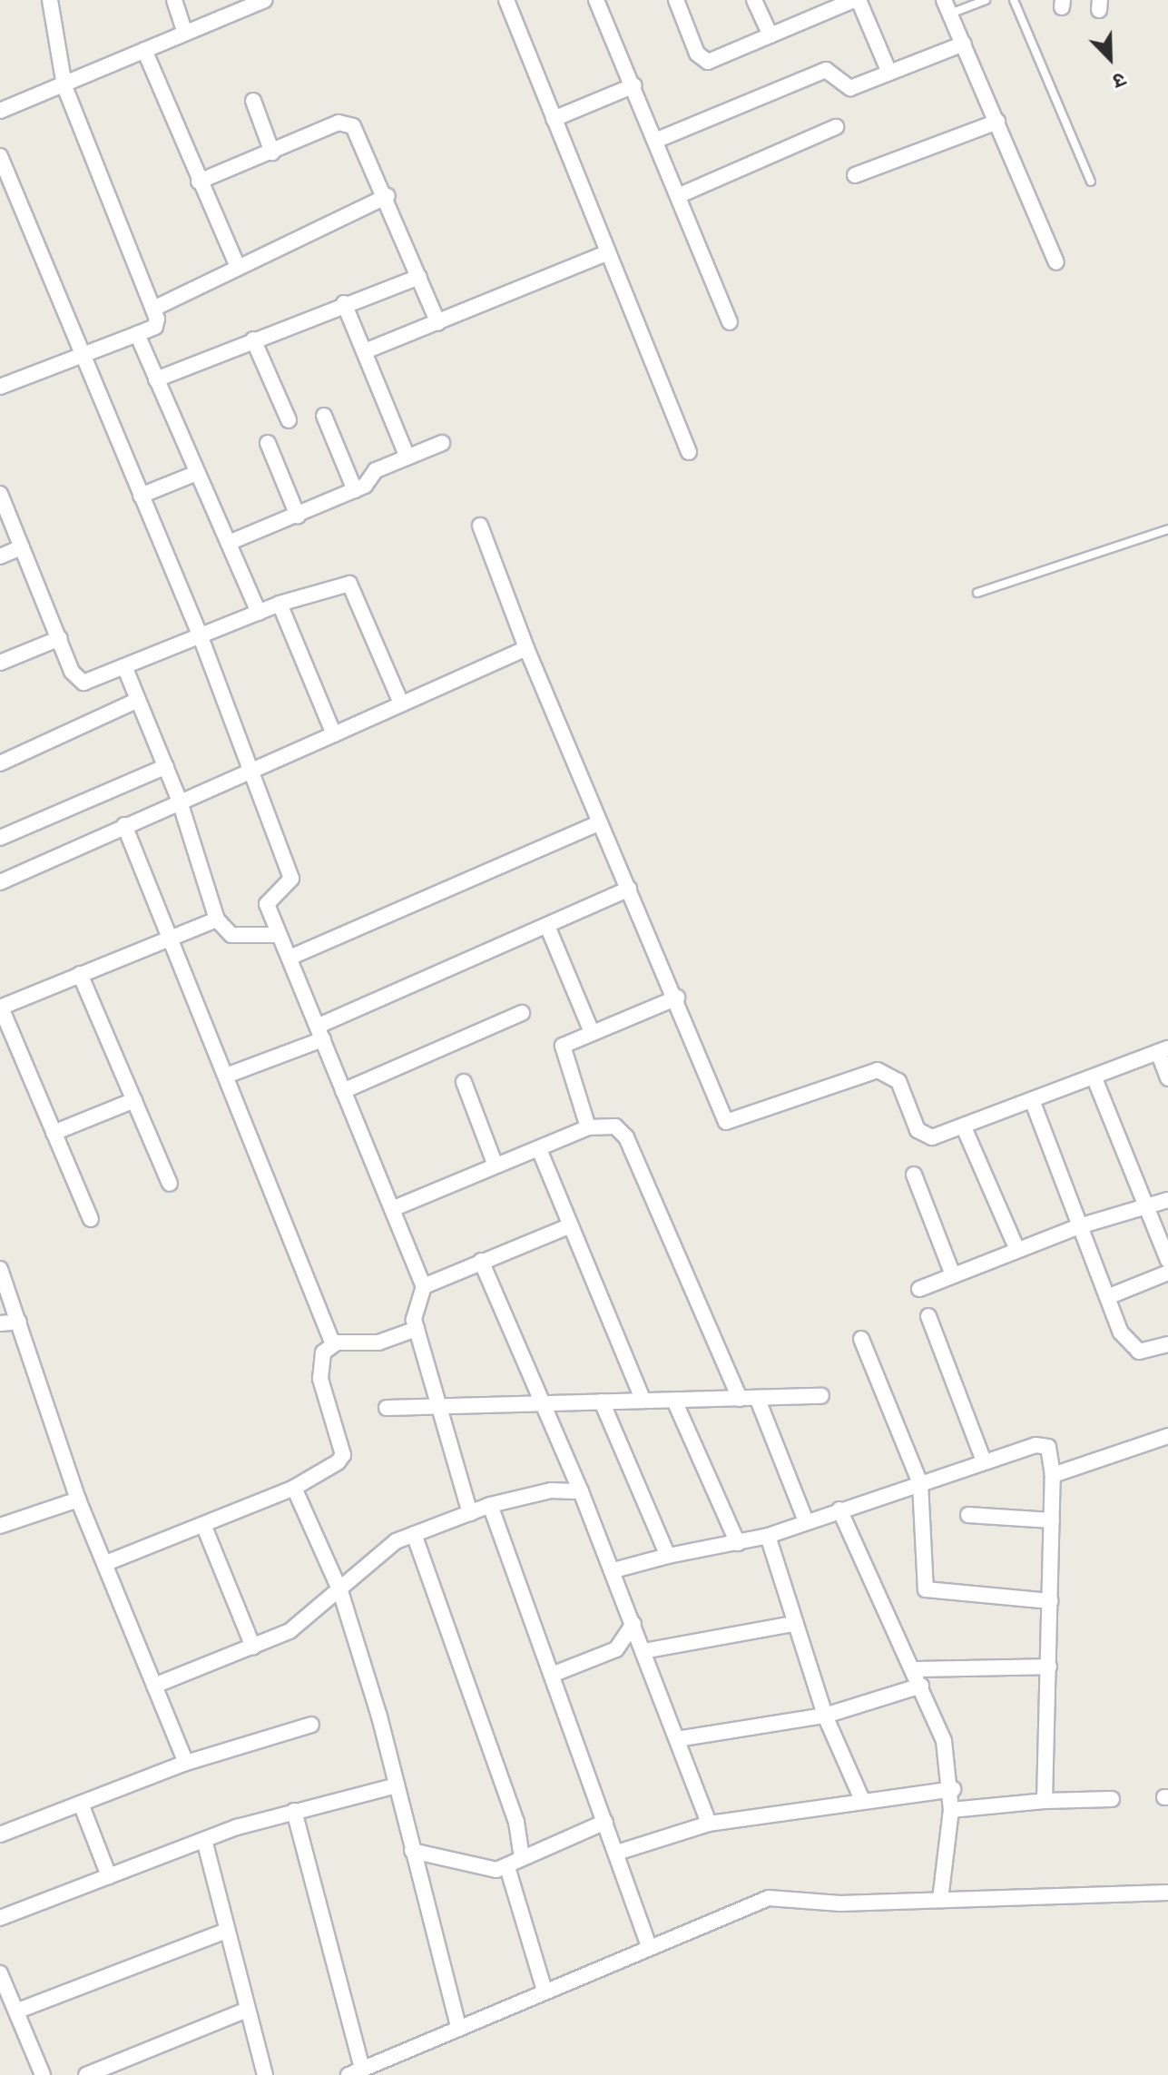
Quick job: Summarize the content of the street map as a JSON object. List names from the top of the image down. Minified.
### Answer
{"north":"bottom right"}
